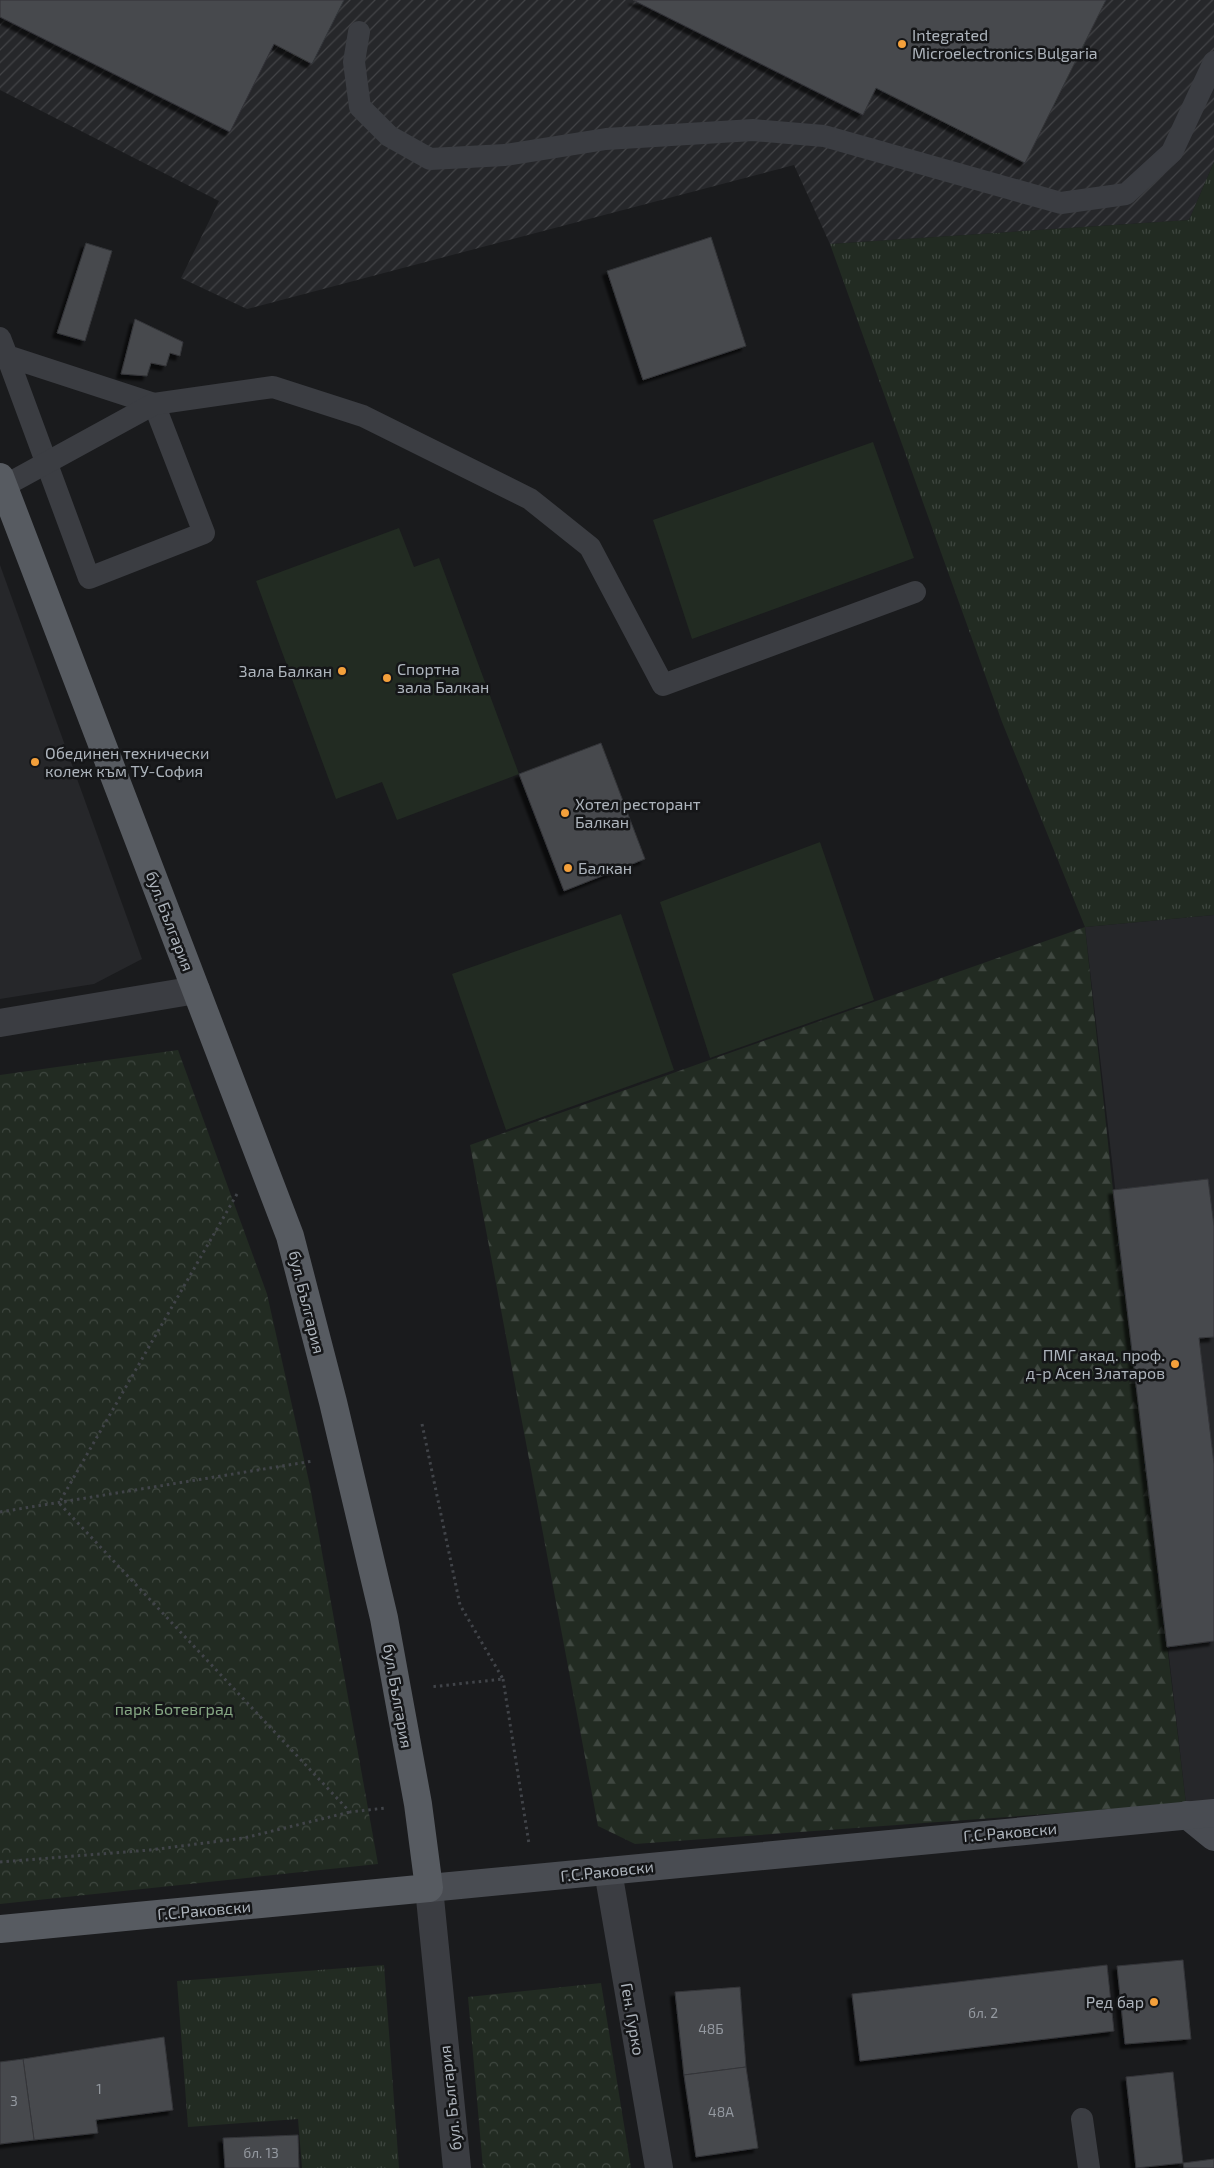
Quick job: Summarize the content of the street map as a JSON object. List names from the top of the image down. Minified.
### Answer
{"streets":{"main road":["бул. България","Г.С.Раковски"],"street":["Ген. Гурко"]},"crossings":[["бул. България","Г.С.Раковски"],["Г.С.Раковски","Ген. Гурко"]],"parks":["парк Ботевград"],"places":["Integrated Microelectronics Bulgaria","Зала Балкан","Спортна зала Балкан","Обединен технически колеж към ТУ-София","Хотел ресторант Балкан","Балкан","ПМГ акад. проф. д-р Асен Златаров","Ред бар"],"house_numbers":["бл. 2","48Б","1","3","48А","бл. 13"]}
